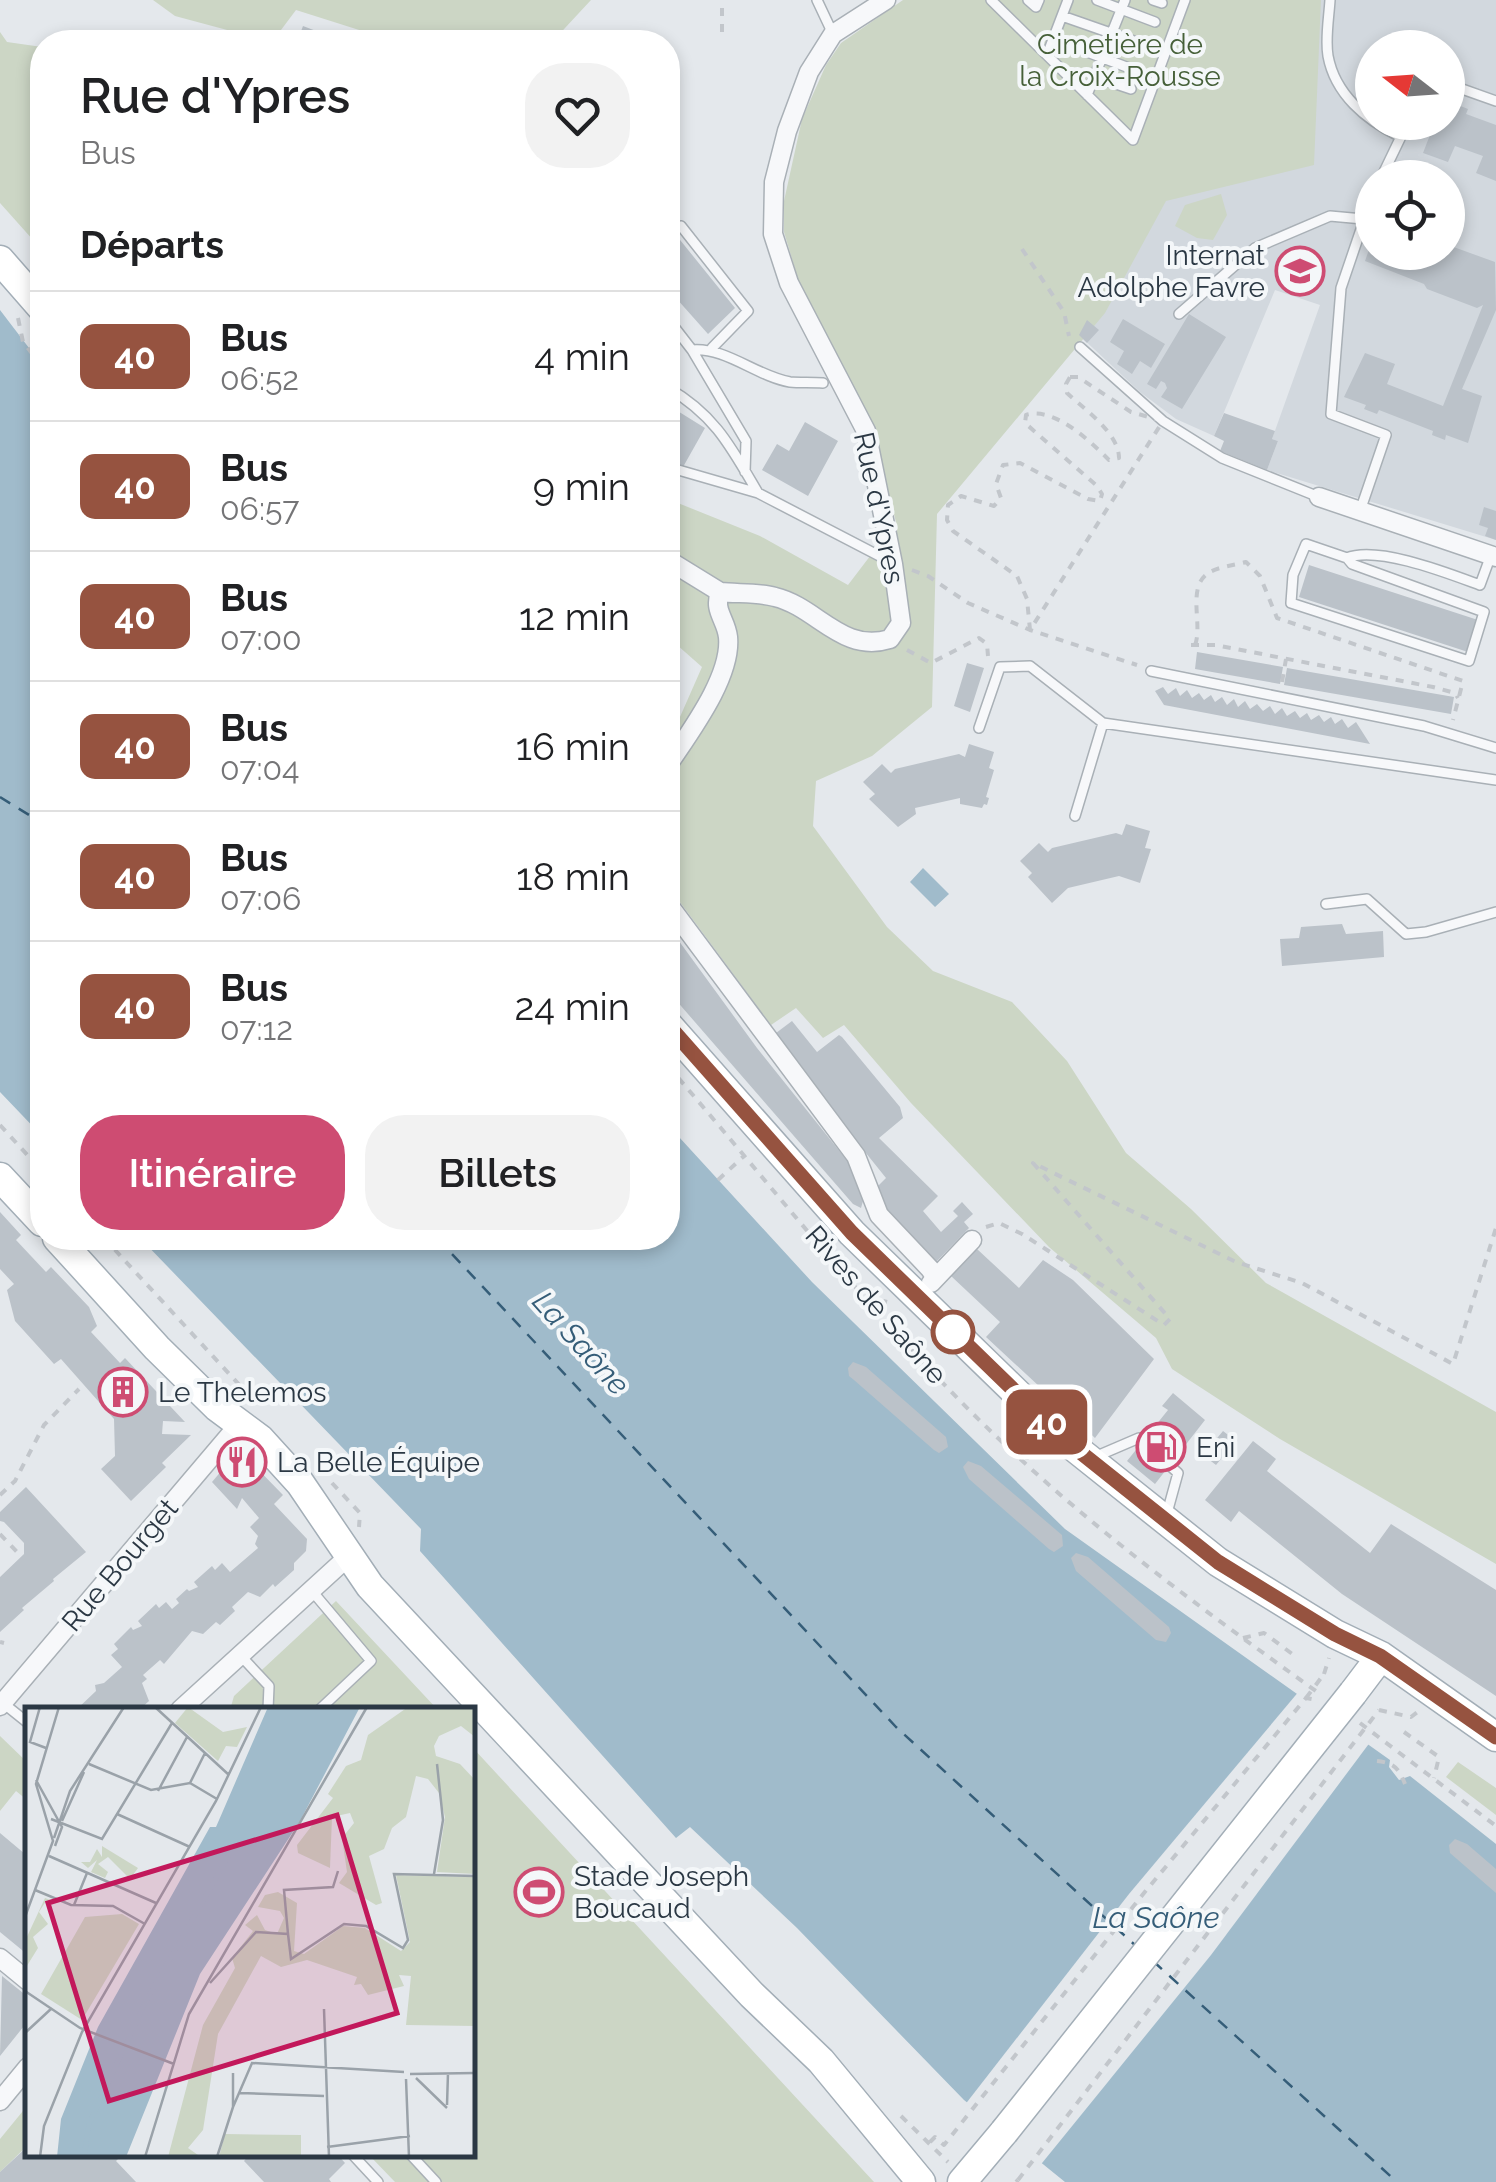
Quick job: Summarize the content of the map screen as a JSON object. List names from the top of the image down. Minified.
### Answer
{"streets":{"street":["Rue d'Ypres","Rue Bourget"],"path":["Rives de Saône"]},"water":["La Saône"],"parks":["Cimetière de la Croix-Rousse"],"places":{"school or university":["Internat Adolphe Favre"],"building":["Le Thelemos"],"fuel station":["Eni"],"restaurant":["La Belle Équipe"],"sports":["Stade Joseph Boucaud"]},"lines":["bus line 40"],"north":"left","page":{"on_map":"40","heading":[["Rue d'Ypres","Bus"],"Départs"],"list":[{"mark":"40","name":"Bus","note":"06:52","value":"4 min"},{"mark":"40","name":"Bus","note":"06:57","value":"9 min"},{"mark":"40","name":"Bus","note":"07:00","value":"12 min"},{"mark":"40","name":"Bus","note":"07:04","value":"16 min"},{"mark":"40","name":"Bus","note":"07:06","value":"18 min"},{"mark":"40","name":"Bus","note":"07:12","value":"24 min"}],"buttons":["Itinéraire","Billets"]}}
